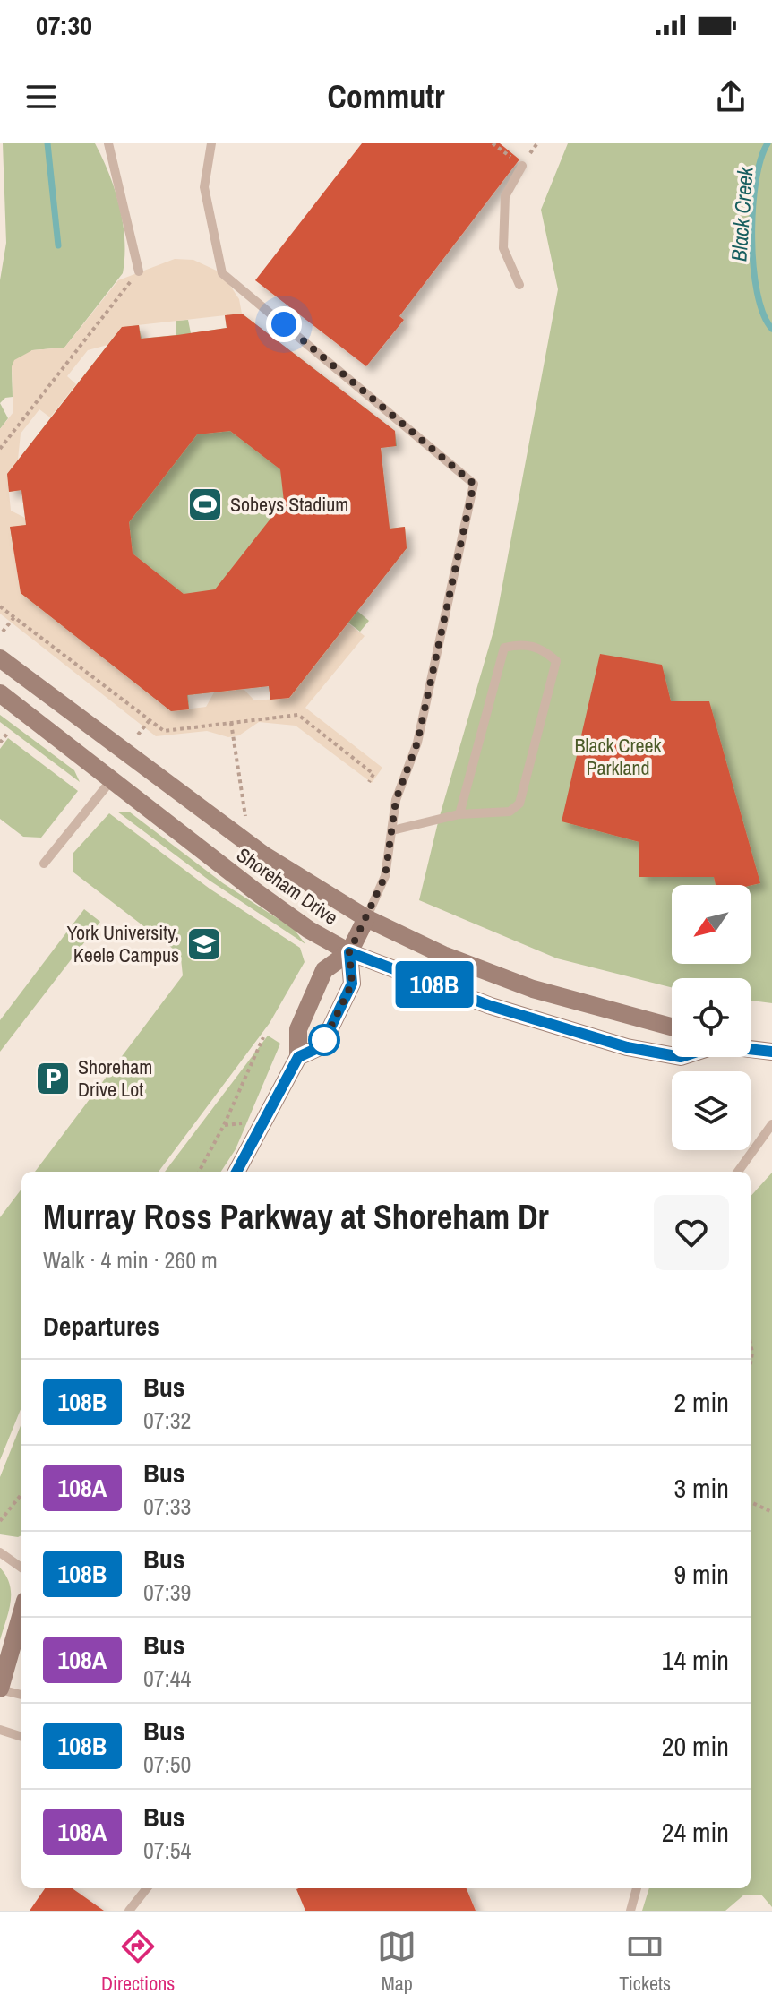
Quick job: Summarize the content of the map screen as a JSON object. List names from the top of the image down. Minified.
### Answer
{"streets":{"street":["Shoreham Drive"]},"water":["Black Creek"],"parks":["Black Creek Parkland"],"places":{"sports":["Sobeys Stadium"],"school or university":["York University, Keele Campus"],"parking":["Shoreham Drive Lot"]},"lines":["bus line 108B"],"north":"bottom left","page":{"status":"07:30","header":"Commutr","on_map":"108B","heading":[["Murray Ross Parkway at Shoreham Dr","Walk · 4 min · 260 m"],"Departures"],"list":[{"mark":"108B","name":"Bus","note":"07:32","value":"2 min"},{"mark":"108A","name":"Bus","note":"07:33","value":"3 min"},{"mark":"108B","name":"Bus","note":"07:39","value":"9 min"},{"mark":"108A","name":"Bus","note":"07:44","value":"14 min"},{"mark":"108B","name":"Bus","note":"07:50","value":"20 min"},{"mark":"108A","name":"Bus","note":"07:54","value":"24 min"}],"tabs":["Directions","Map","Tickets"]}}
